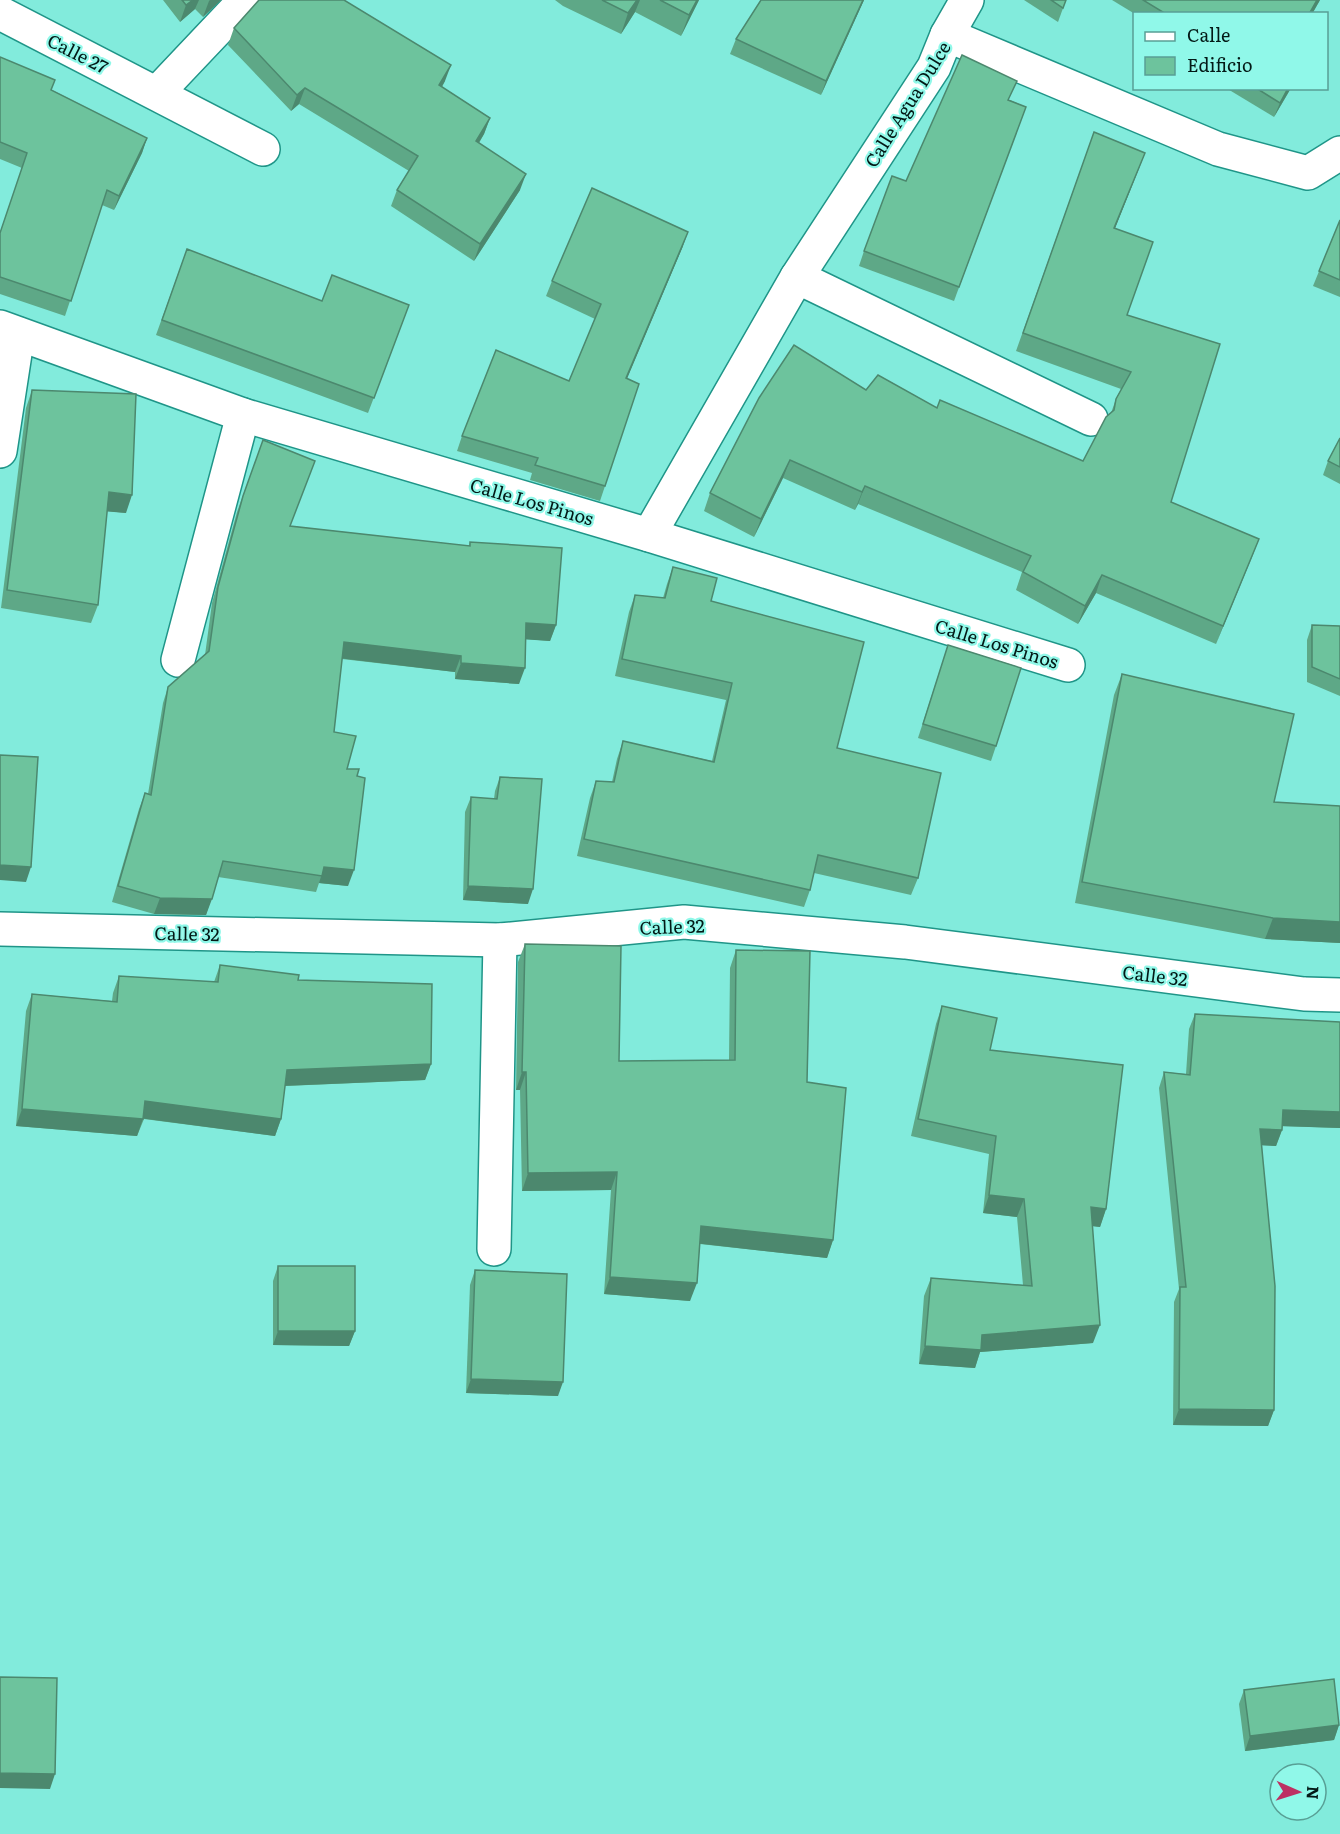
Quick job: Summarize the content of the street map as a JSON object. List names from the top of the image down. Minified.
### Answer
{"streets":{"street":["Calle 27","Calle Agua Dulce","Calle Los Pinos","Calle 32"]},"crossings":[["Calle Agua Dulce","Calle Los Pinos"]],"legend":["Calle","Edificio"],"north":"right"}
